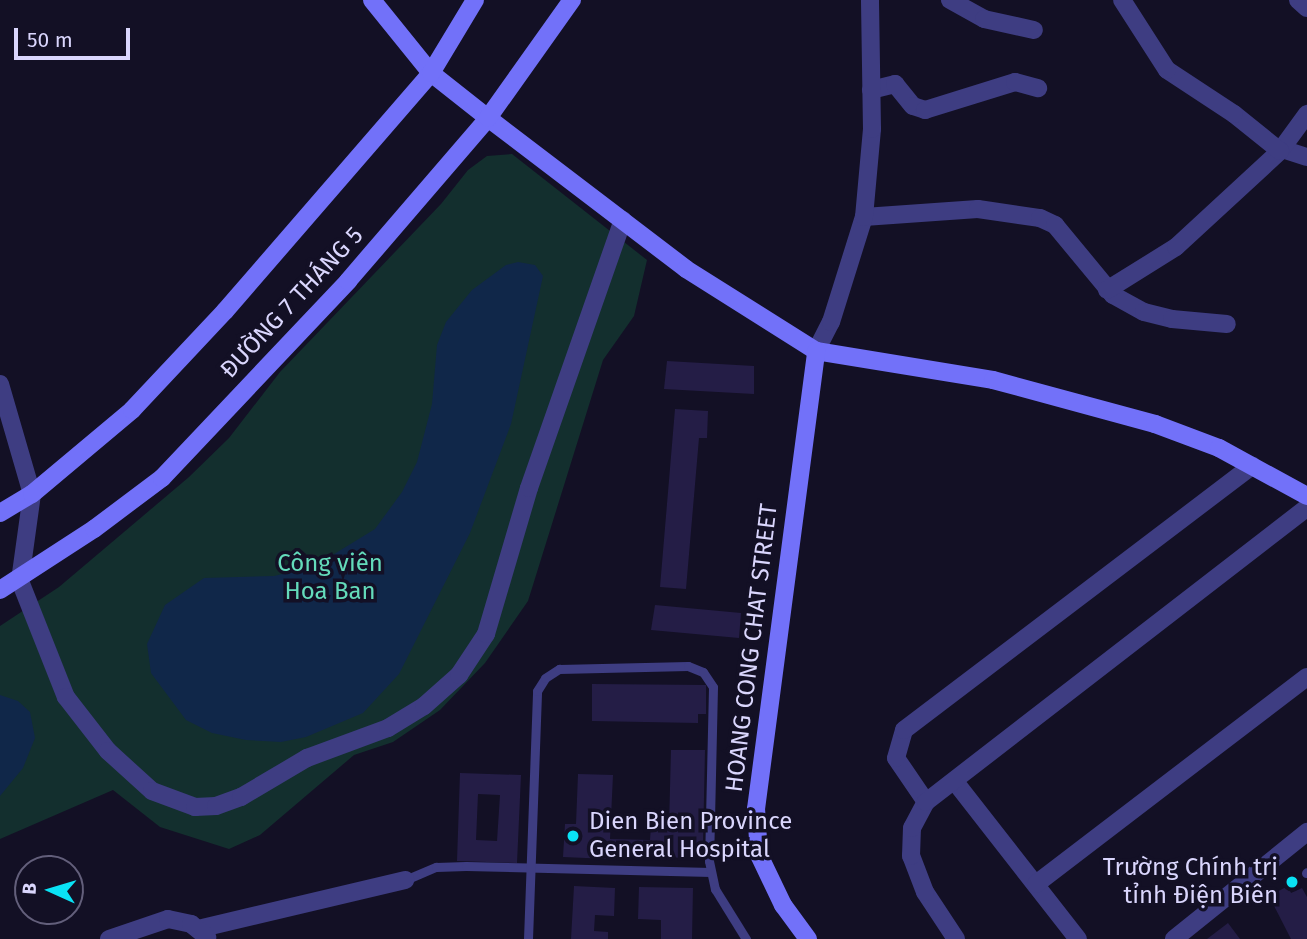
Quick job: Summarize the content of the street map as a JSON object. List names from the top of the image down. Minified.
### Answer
{"streets":{"street":["ĐƯỜNG 7 THÁNG 5","HOANG CONG CHAT STREET"]},"parks":["Công viên Hoa Ban"],"places":["Dien Bien Province General Hospital","Trường Chính trị tỉnh Điện Biên"],"scale_bar":"50 m","north":"left"}
